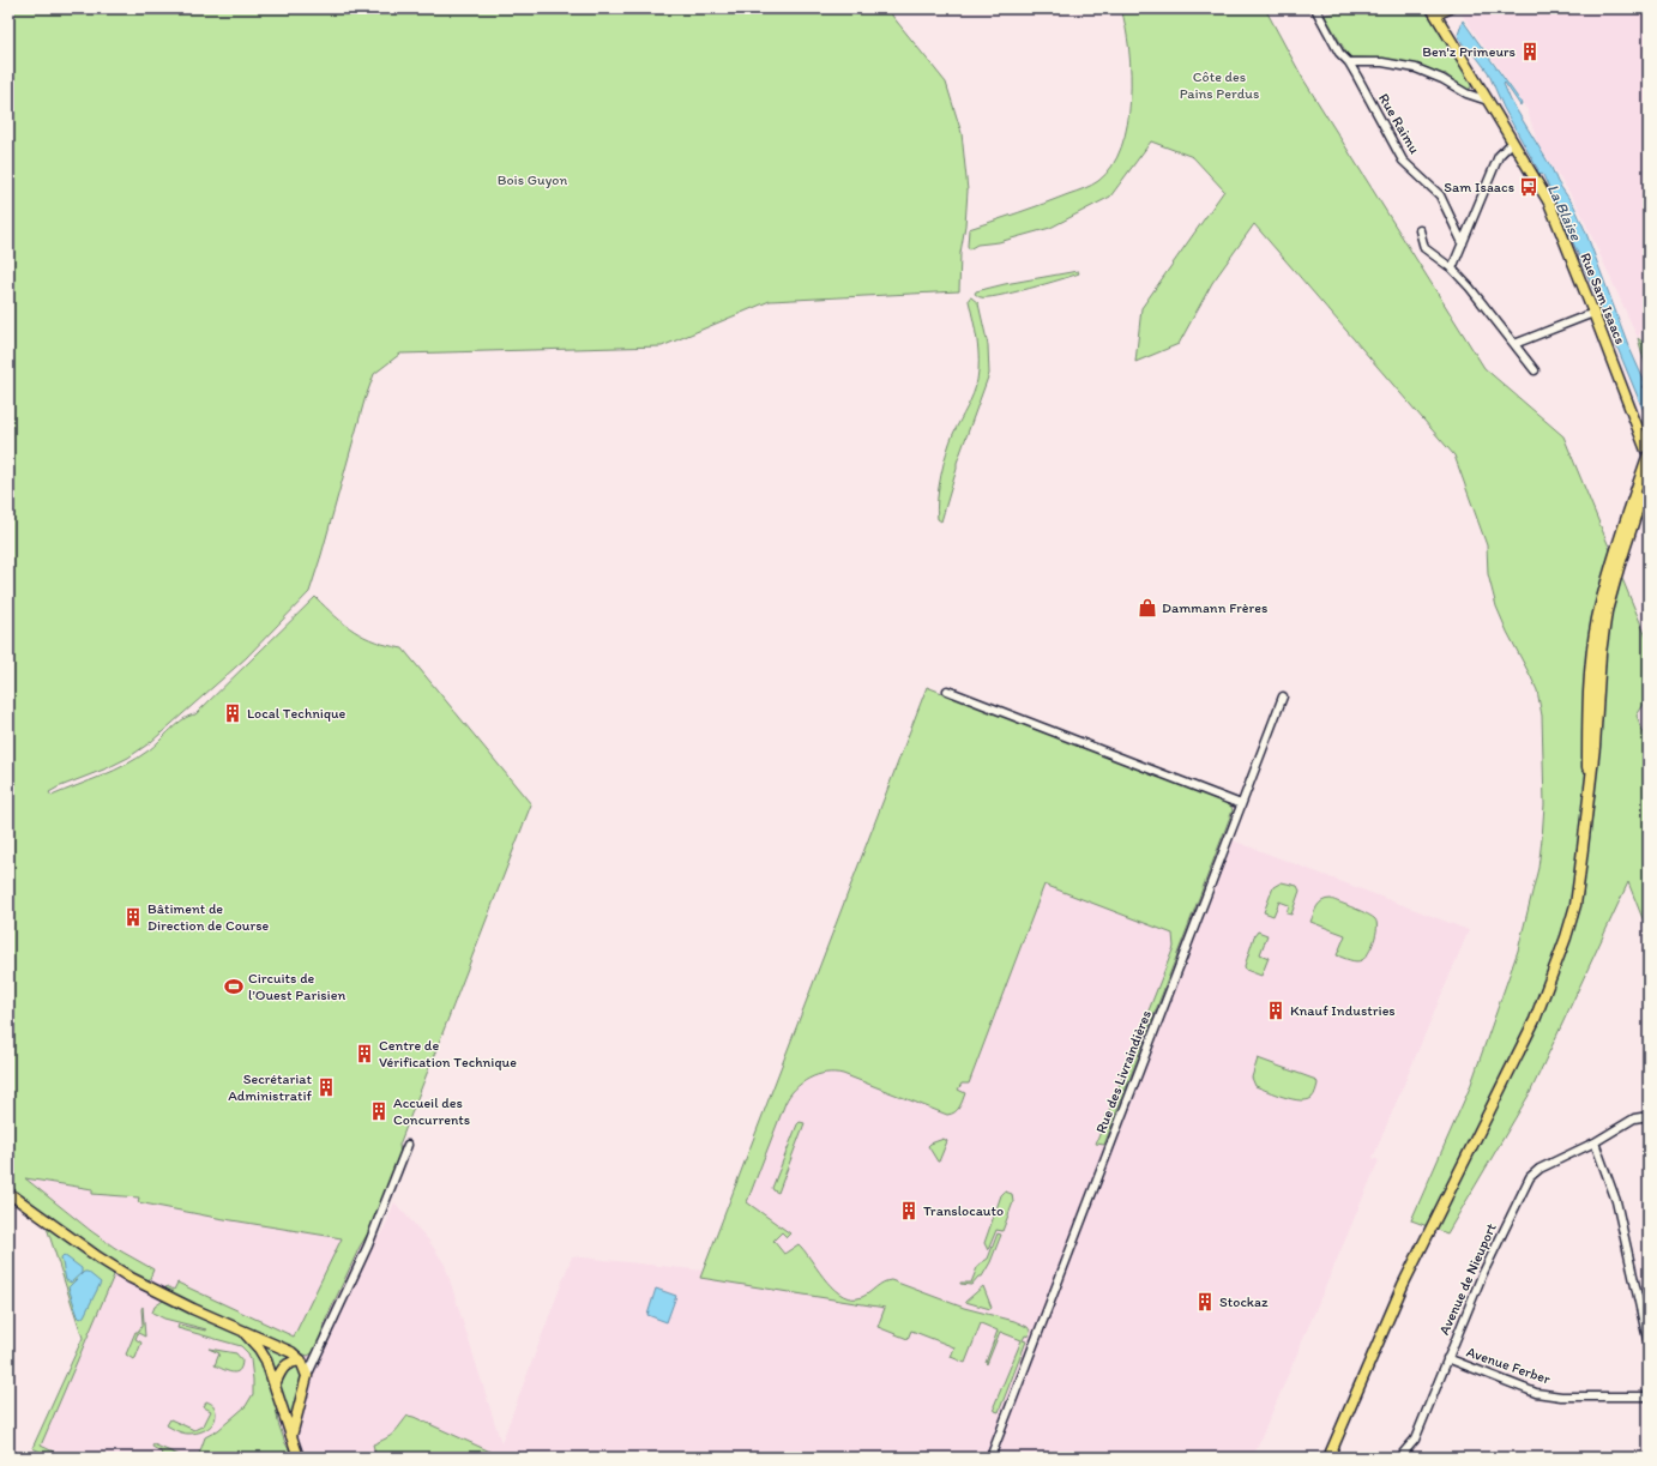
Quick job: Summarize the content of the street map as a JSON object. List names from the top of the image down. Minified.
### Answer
{"streets":{"main road":["Rue Sam Isaacs"],"street":["Rue Raimu","Rue des Livraindières","Avenue de Nieuport","Avenue Ferber"]},"crossings":[["Avenue de Nieuport","Avenue Ferber"]],"water":["La Blaise"],"parks":["Côte des Pains Perdus","Bois Guyon"],"places":{"building":["Ben'z Primeurs","Local Technique","Bâtiment de Direction de Course","Knauf Industries","Centre de Vérification Technique","Secrétariat Administratif","Accueil des Concurrents","Translocauto","Stockaz"],"bus stop":["Sam Isaacs"],"shop":["Dammann Frères"],"sports":["Circuits de l’Ouest Parisien"]}}
